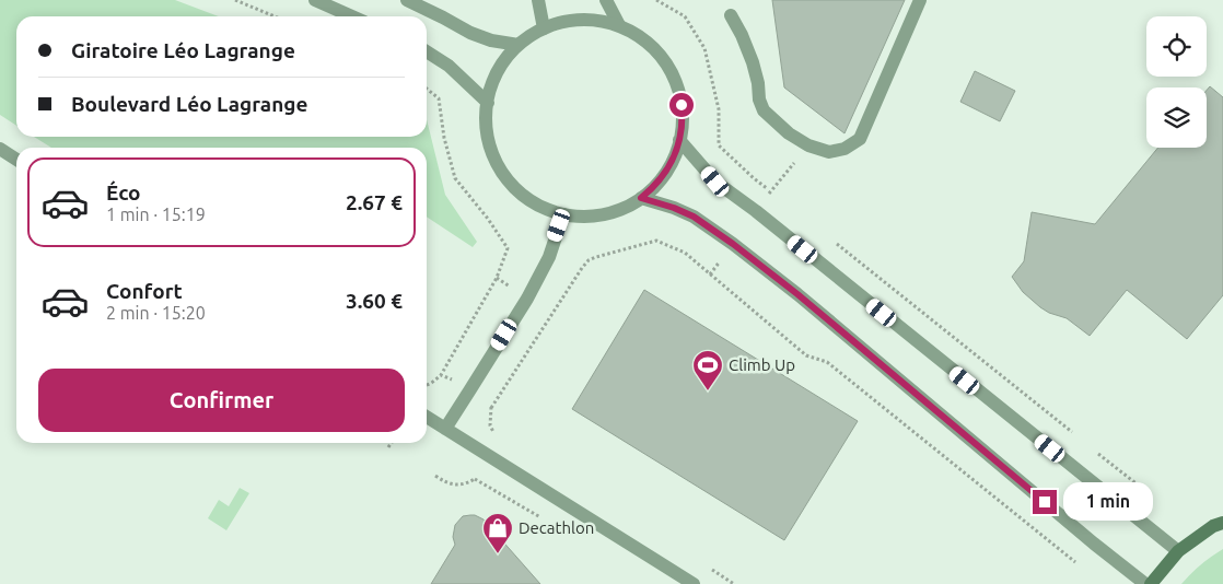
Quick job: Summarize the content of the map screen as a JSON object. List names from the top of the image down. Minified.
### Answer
{"places":{"sports":["Climb Up"],"shop":["Decathlon"]},"page":{"banner":["Giratoire Léo Lagrange","Boulevard Léo Lagrange"],"list":[{"name":"Éco","note":"1 min · 15:19","value":"2.67 €"},{"name":"Confort","note":"2 min · 15:20","value":"3.60 €"}],"buttons":"Confirmer","bubble":"1 min"}}
